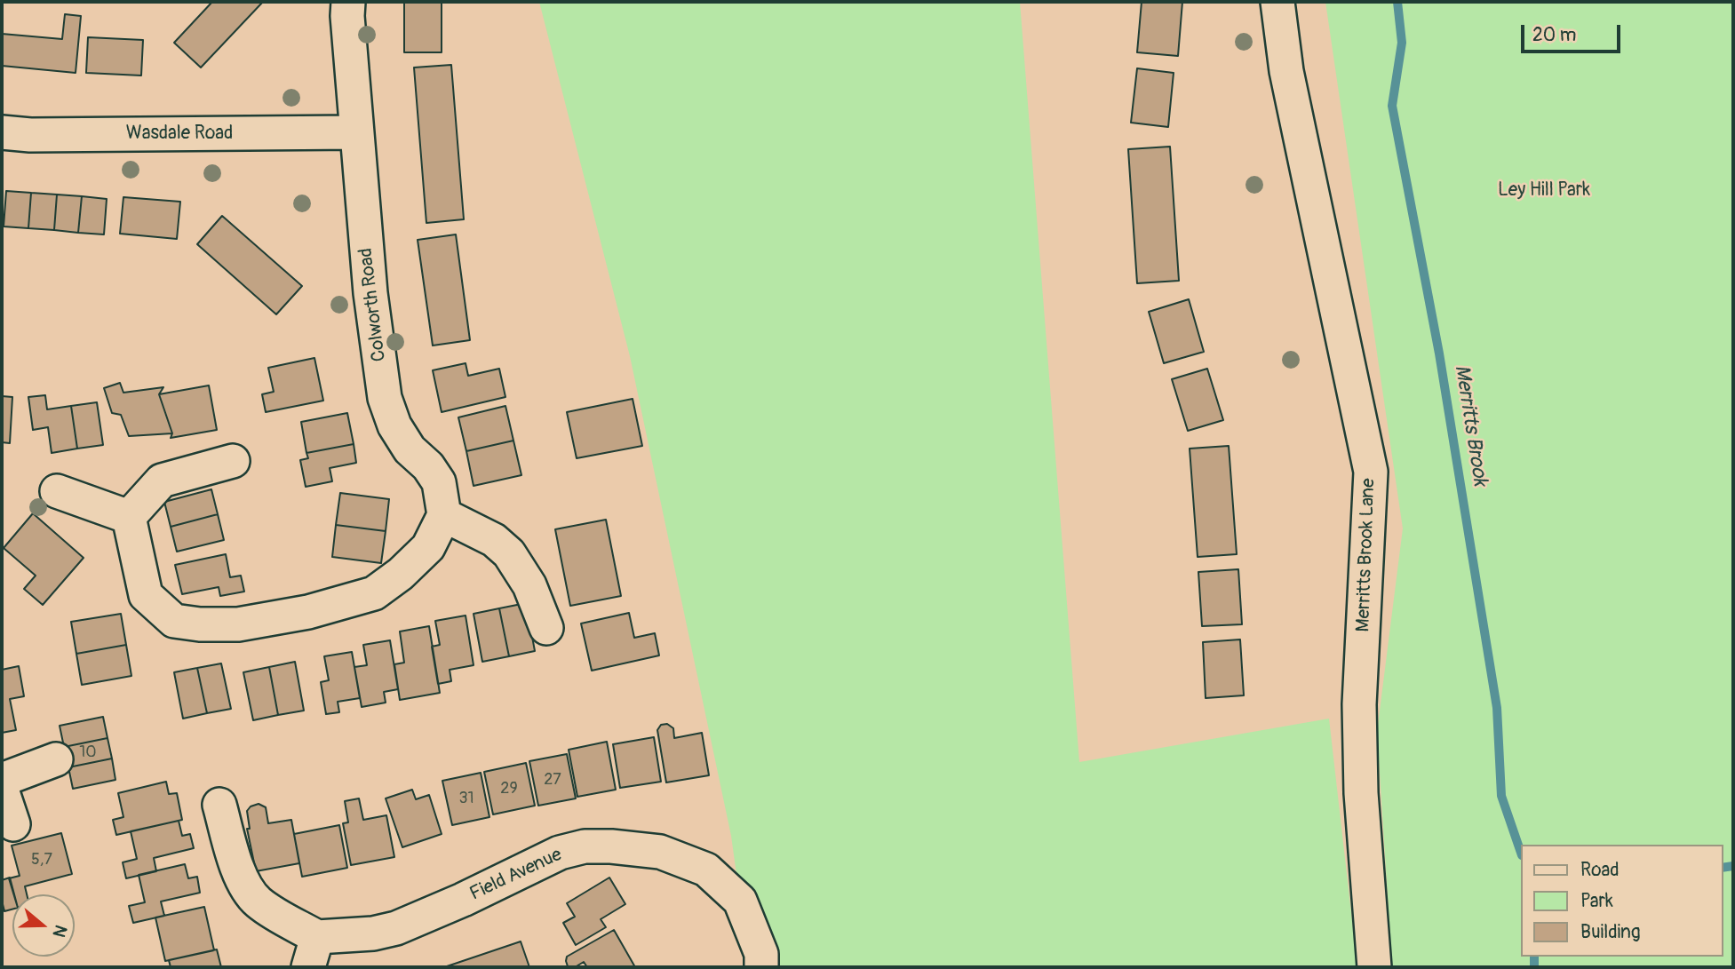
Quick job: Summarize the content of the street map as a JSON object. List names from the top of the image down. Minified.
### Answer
{"streets":{"street":["Wasdale Road","Colworth Road","Merritts Brook Lane","Field Avenue"]},"crossings":[["Wasdale Road","Colworth Road"]],"water":["Merritts Brook"],"parks":["Ley Hill Park"],"house_numbers":["10","27","29","31","5,7"],"legend":["Road","Park","Building"],"scale_bar":"20 m","north":"right"}
